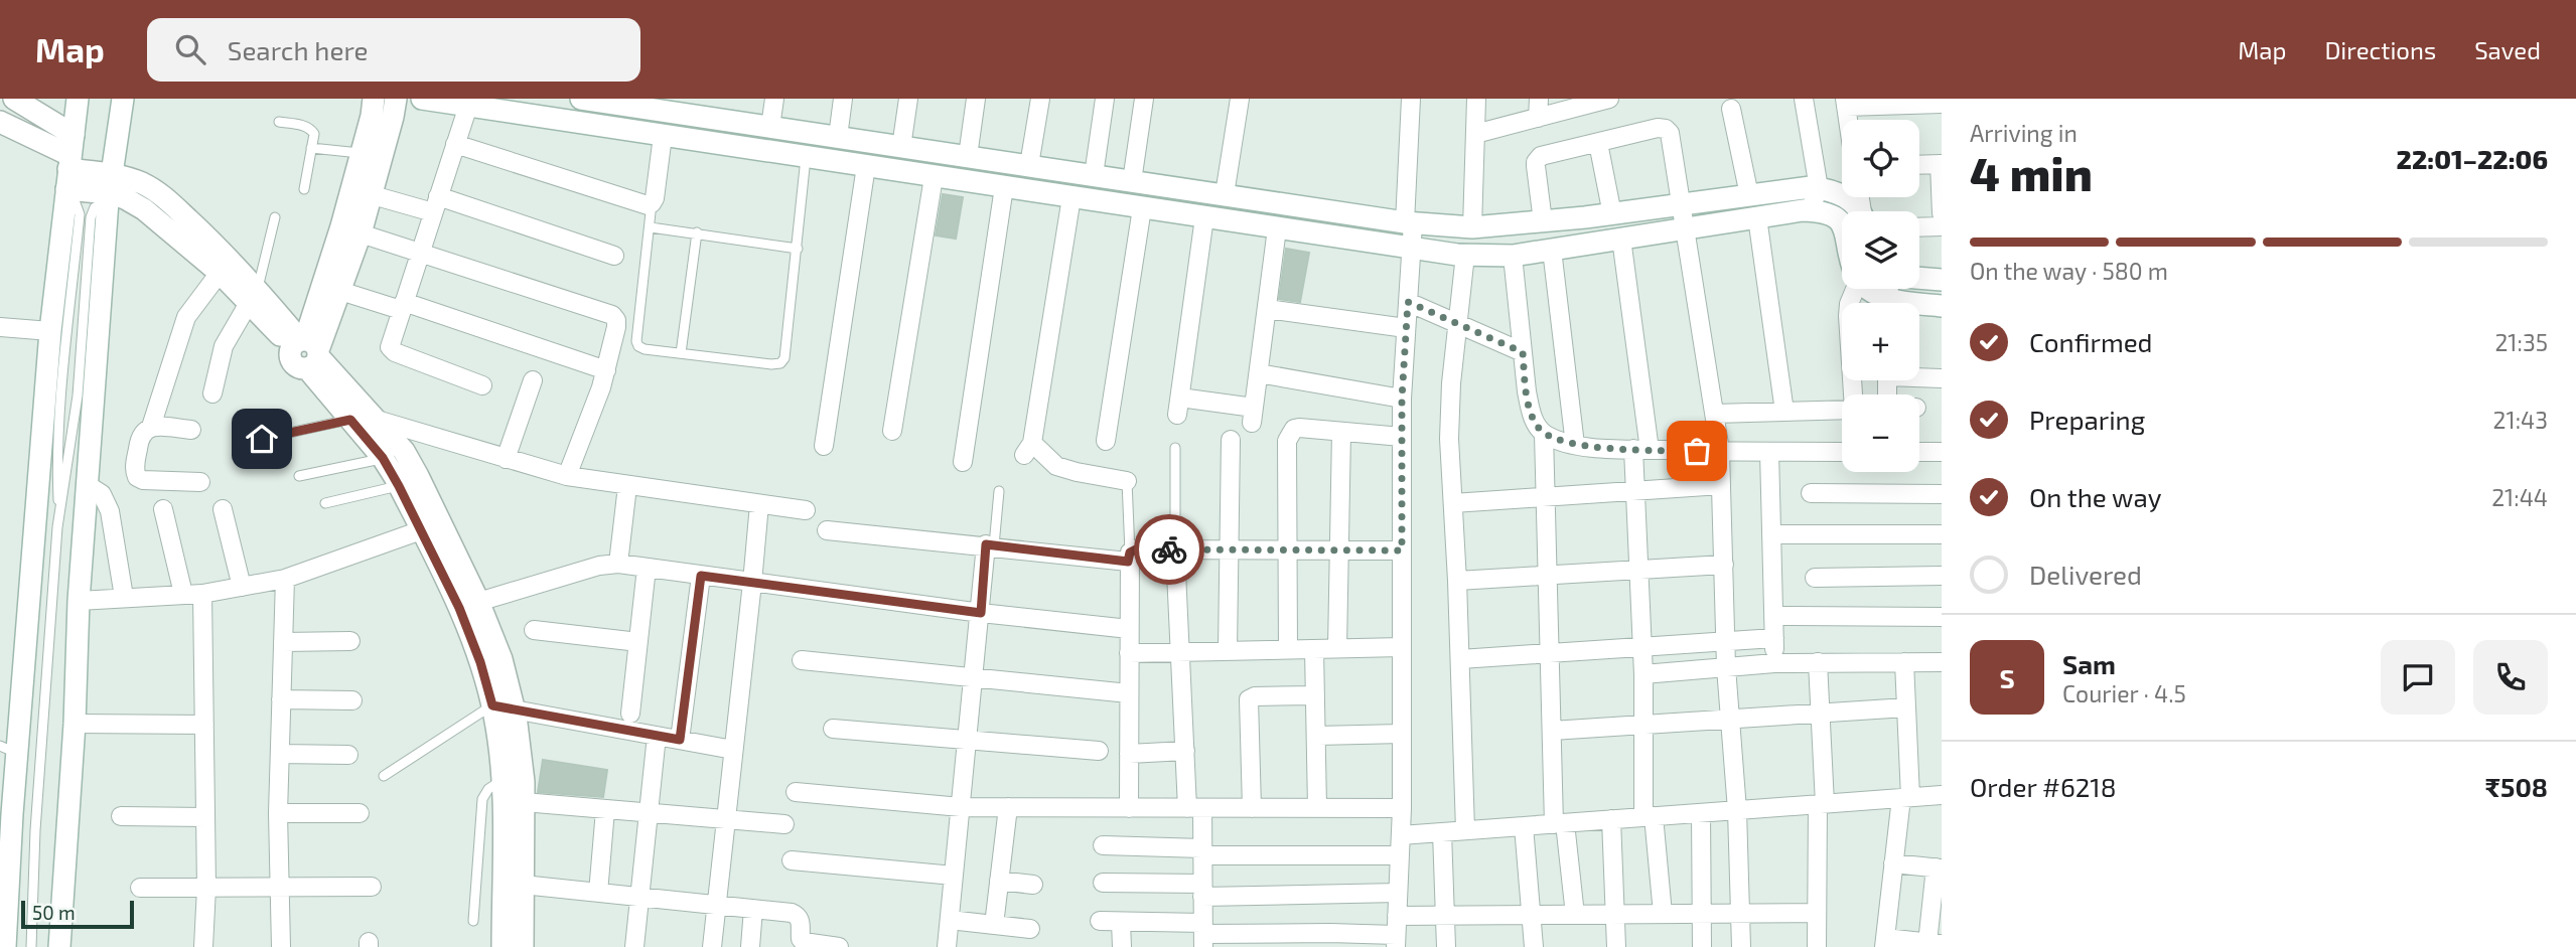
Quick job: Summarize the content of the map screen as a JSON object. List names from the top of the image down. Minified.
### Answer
{"scale_bar":"50 m","page":{"header":"Map","search":"Search here","nav":["Map","Directions","Saved"],"heading":["4 min","Arriving in","22:01–22:06"],"panel":["Sam","Courier · 4.5","Order #6218","₹508"],"map_buttons":["+","−"],"bar":"On the way · 580 m","list":[["Confirmed","21:35"],["Preparing","21:43"],["On the way","21:44"],"Delivered"],"round":"S","scale":"50 m"}}
